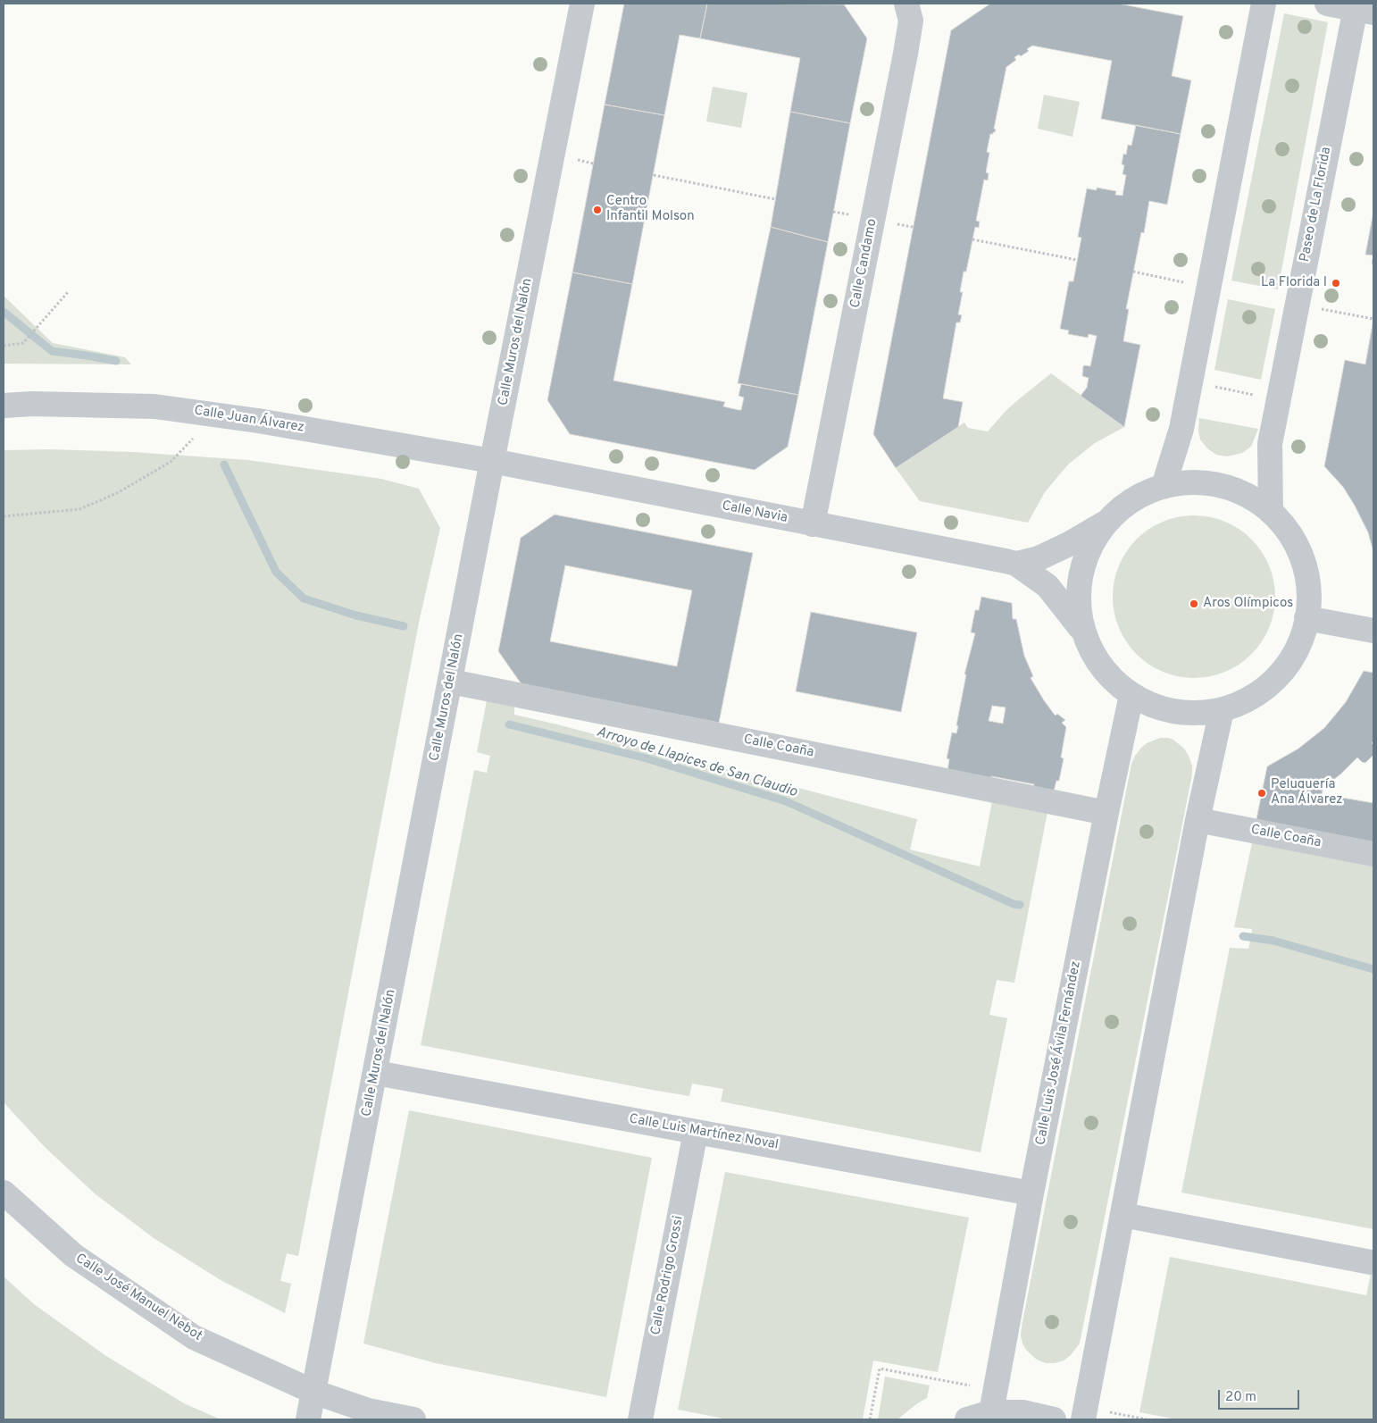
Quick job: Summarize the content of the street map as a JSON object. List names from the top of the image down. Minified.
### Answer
{"streets":{"street":["Paseo de La Florida","Calle Candamo","Calle Muros del Nalón","Calle Juan Álvarez","Calle Navia","Calle Coaña","Calle Luis José Ávila Fernández","Calle Luis Martínez Noval","Calle Rodrigo Grossi","Calle José Manuel Nebot"]},"crossings":[["Calle Candamo","Calle Navia"],["Calle Muros del Nalón","Calle Juan Álvarez"],["Calle Muros del Nalón","Calle Navia"],["Calle Muros del Nalón","Calle Coaña"],["Calle Muros del Nalón","Calle Luis Martínez Noval"],["Calle Muros del Nalón","Calle José Manuel Nebot"],["Calle Juan Álvarez","Calle Navia"],["Calle Coaña","Calle Luis José Ávila Fernández"],["Calle Luis José Ávila Fernández","Calle Luis Martínez Noval"],["Calle Luis Martínez Noval","Calle Rodrigo Grossi"]],"water":["Arroyo de Llapices de San Claudio"],"places":["Centro Infantil Molson","La Florida I","Aros Olímpicos","Peluquería Ana Álvarez"],"scale_bar":"20 m"}
